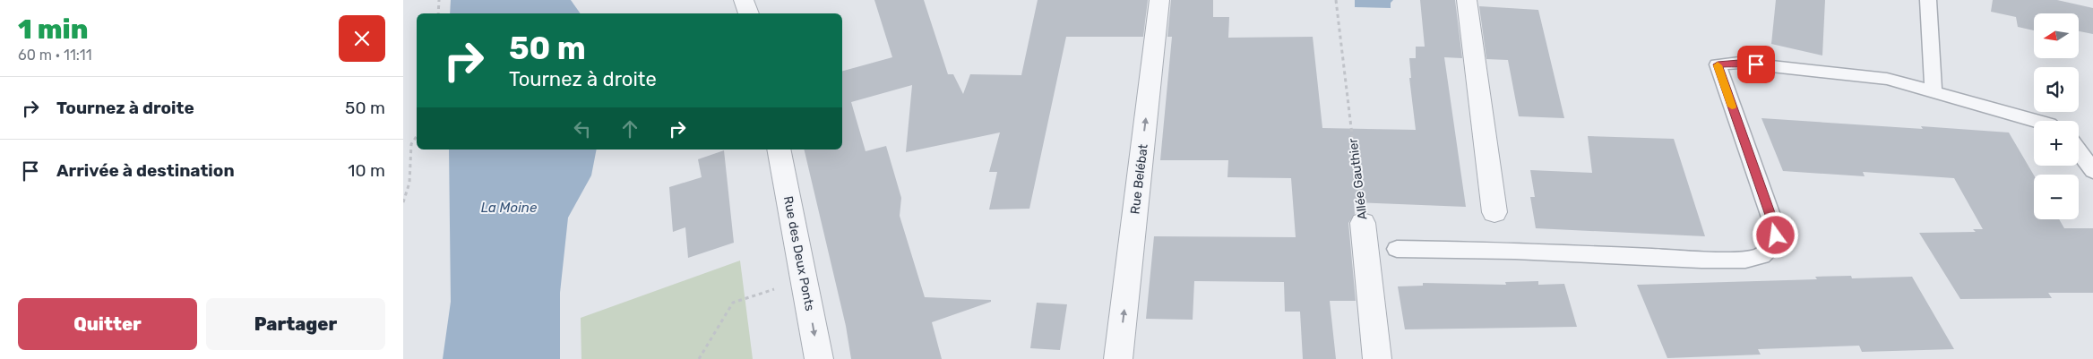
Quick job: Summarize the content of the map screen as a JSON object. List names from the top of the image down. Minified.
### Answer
{"streets":{"street":["Rue Belébat","Allée Gauthier","Rue des Deux Ponts"]},"one_way":["Rue Belébat","Rue des Deux Ponts"],"water":["La Moine"],"north":"left","page":{"heading":["1 min","60 m · 11:11"],"map_buttons":["+","−"],"turn":["50 m","Tournez à droite"],"list":[{"name":"Tournez à droite","value":"50 m"},{"name":"Arrivée à destination","value":"10 m"}],"buttons":["Quitter","Partager"]}}
